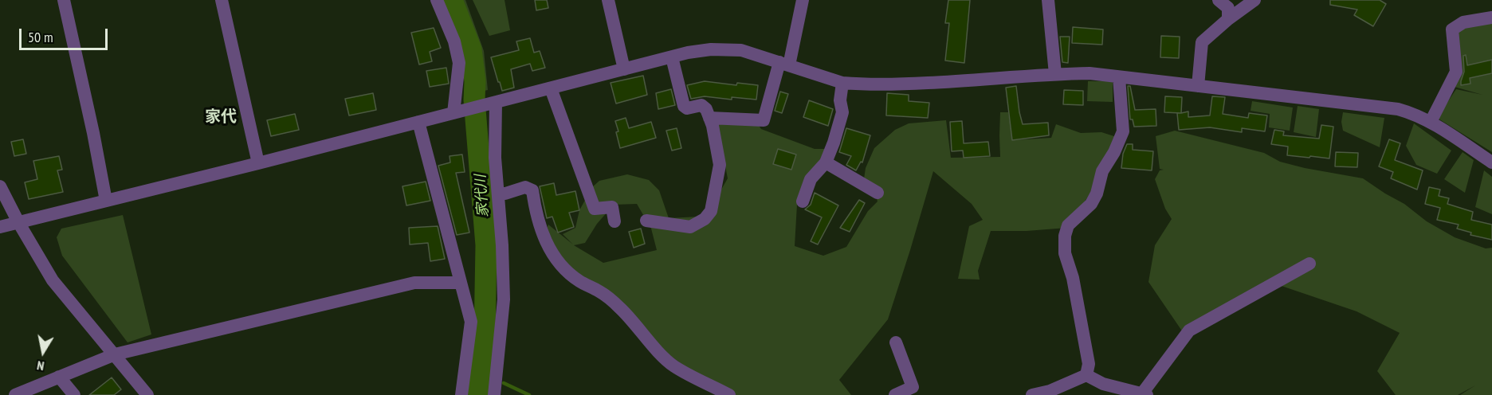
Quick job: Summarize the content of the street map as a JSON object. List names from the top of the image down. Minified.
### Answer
{"districts":["家代"],"water":["家代川"],"scale_bar":"50 m","north":"bottom"}
